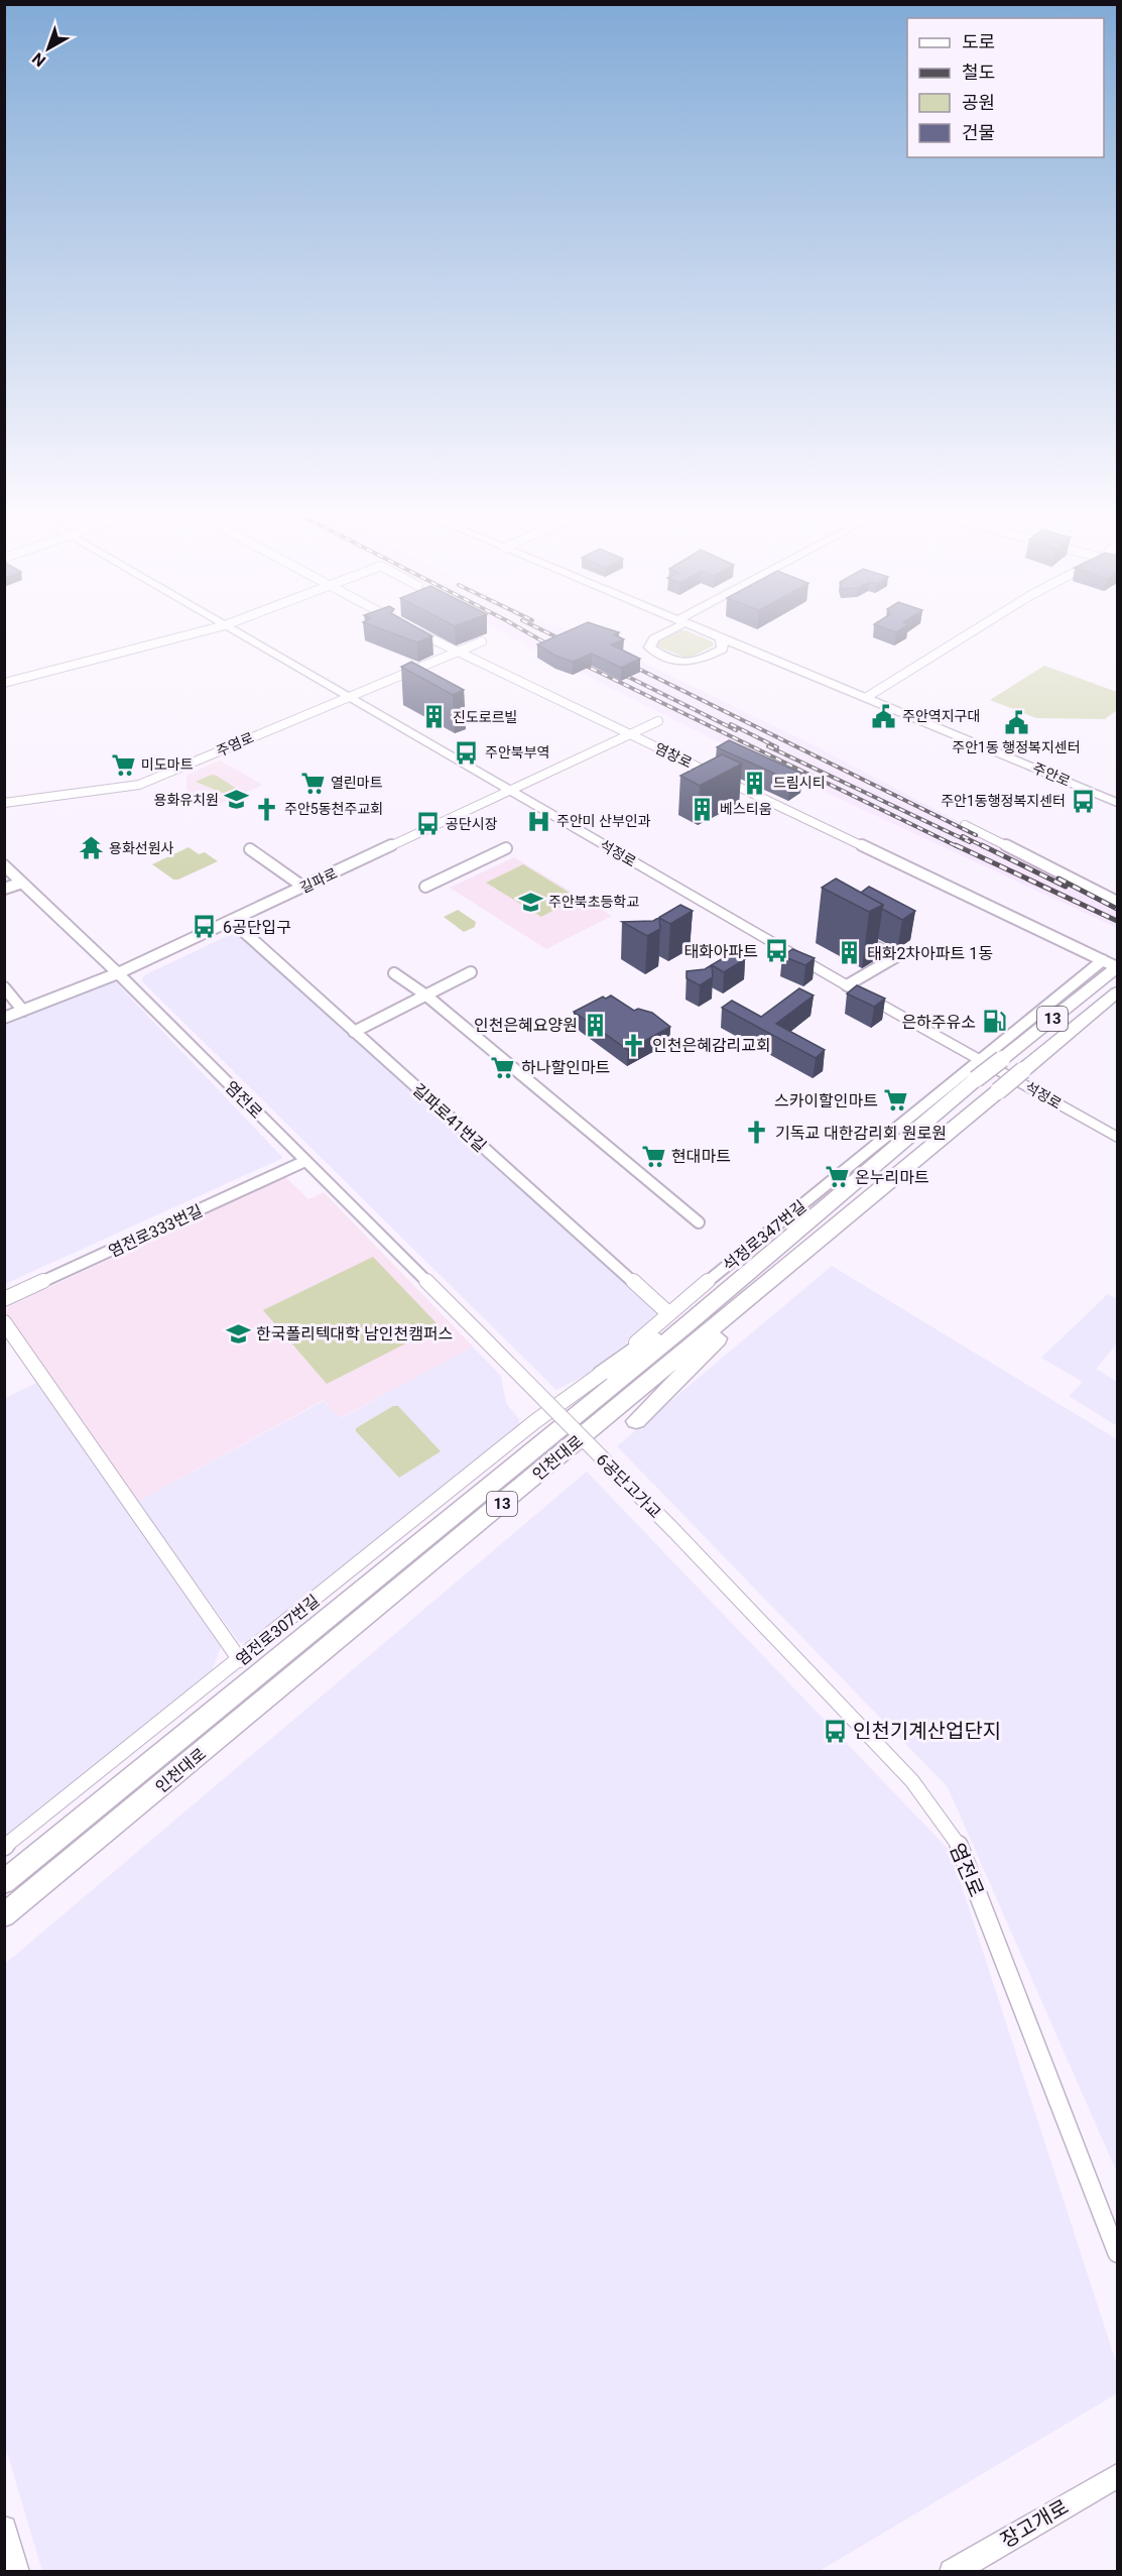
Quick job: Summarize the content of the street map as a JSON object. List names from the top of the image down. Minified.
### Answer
{"streets":{"highway":["13","인천대로"],"main road":["주안로","석정로","장고개로"],"street":["주염로","염창로","길파로","염전로","길파로41번길","염전로333번길","석정로347번길","6공단고가교","염전로307번길"]},"crossings":[["주염로","염창로"],["주염로","석정로"],["염창로","길파로"],["염창로","석정로347번길"],["염창로","인천대로"],["석정로","길파로"],["석정로","석정로347번길"],["길파로","염전로"],["길파로","길파로41번길"],["염전로","염전로333번길"],["염전로","6공단고가교"],["길파로41번길","석정로347번길"],["석정로347번길","염전로307번길"]],"places":{"public building":["주안역지구대","주안1동 행정복지센터"],"building":["진도로르빌","드림시티","베스티움","태화2차아파트 1동","인천은혜요양원"],"bus stop":["주안북부역","주안1동행정복지센터","공단시장","6공단입구","태화아파트","인천기계산업단지"],"supermarket":["미도마트","열린마트","하나할인마트","스카이할인마트","현대마트","온누리마트"],"school or university":["용화유치원","주안북초등학교","한국폴리텍대학 남인천캠퍼스"],"church":["주안5동천주교회","인천은혜감리교회","기독교 대한감리회 원로원"],"hospital":["주안미 산부인과"],"temple":["용화선원사"],"fuel station":["은하주유소"]},"legend":["도로","철도","공원","건물"],"north":"bottom left"}
